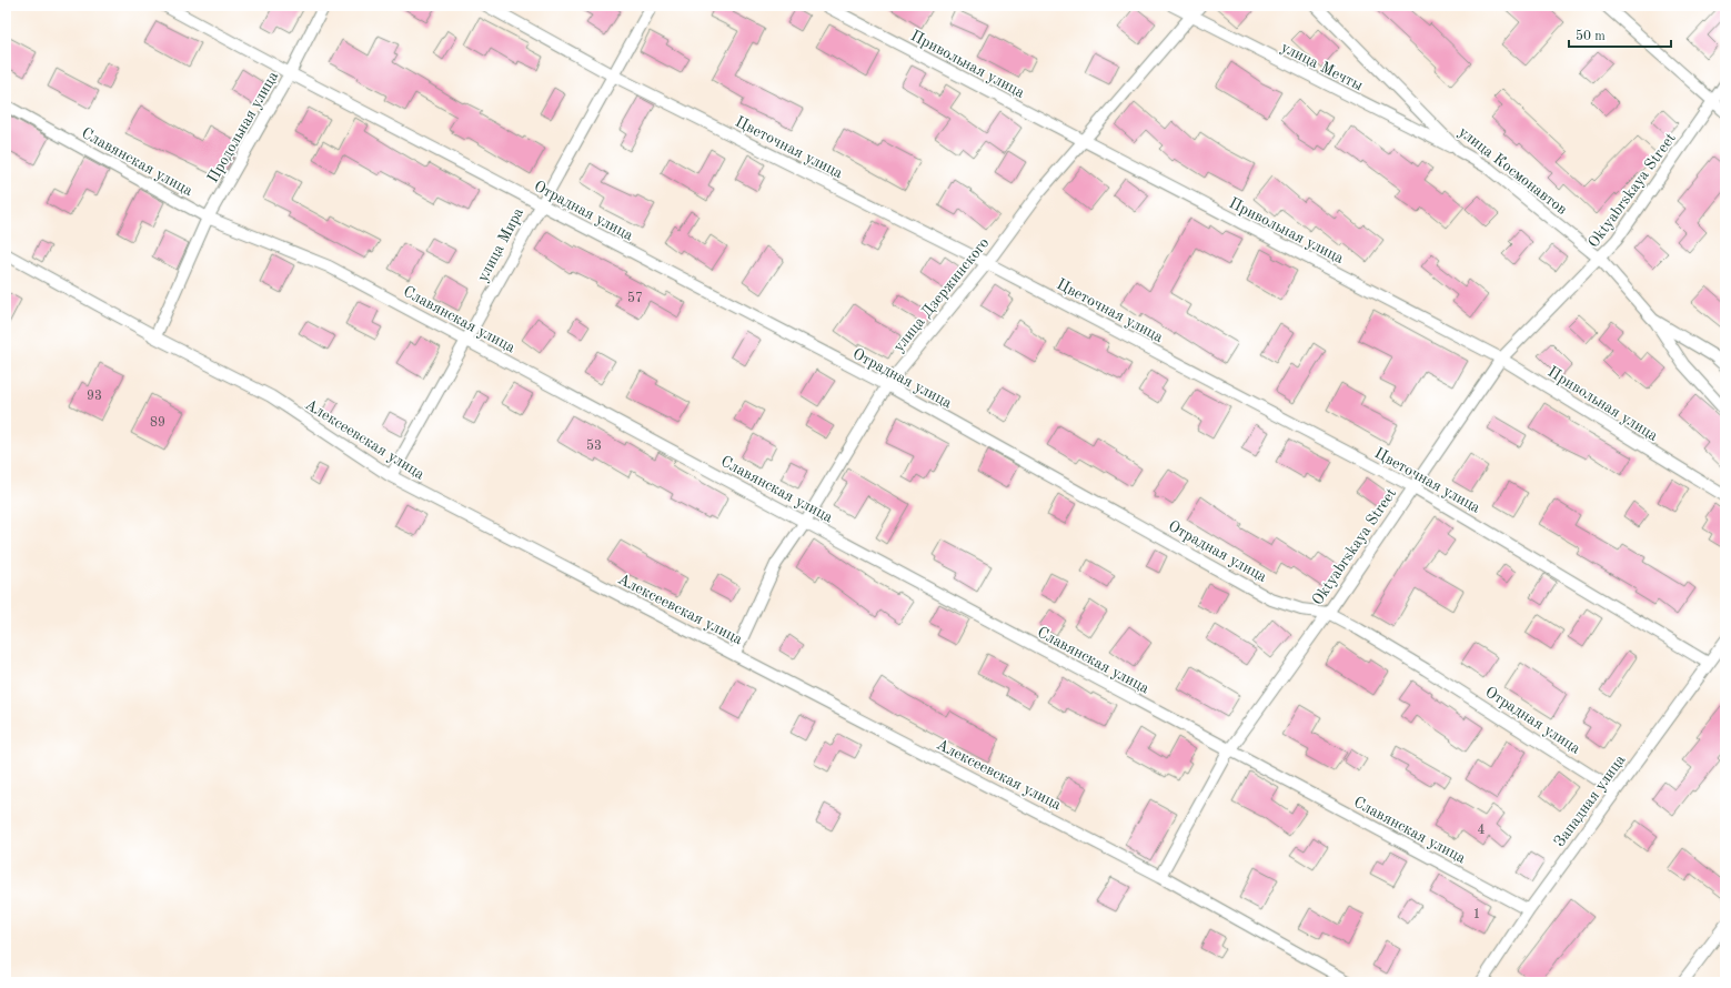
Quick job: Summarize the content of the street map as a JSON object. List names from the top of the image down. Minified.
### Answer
{"streets":{"street":["Привольная улица","улица Мечты","Продольная улица","Цветочная улица","Славянская улица","улица Космонавтов","Oktyabrskaya Street","Отрадная улица","улица Мира","улица Дзержинского","Алексеевская улица","Западная улица"]},"crossings":[["Привольная улица","Oktyabrskaya Street"],["Привольная улица","улица Дзержинского"],["улица Мечты","улица Космонавтов"],["улица Мечты","улица Дзержинского"],["Продольная улица","Славянская улица"],["Продольная улица","Отрадная улица"],["Продольная улица","Алексеевская улица"],["Цветочная улица","Oktyabrskaya Street"],["Цветочная улица","улица Мира"],["Цветочная улица","улица Дзержинского"],["Цветочная улица","Западная улица"],["Славянская улица","Oktyabrskaya Street"],["Славянская улица","улица Мира"],["Славянская улица","улица Дзержинского"],["Славянская улица","Западная улица"],["улица Космонавтов","Oktyabrskaya Street"],["Oktyabrskaya Street","Отрадная улица"],["Oktyabrskaya Street","Алексеевская улица"],["Отрадная улица","улица Мира"],["Отрадная улица","улица Дзержинского"],["Отрадная улица","Западная улица"],["улица Мира","Алексеевская улица"],["улица Дзержинского","Алексеевская улица"]],"house_numbers":["57","93","89","53","4","1"],"scale_bar":"50 m"}
